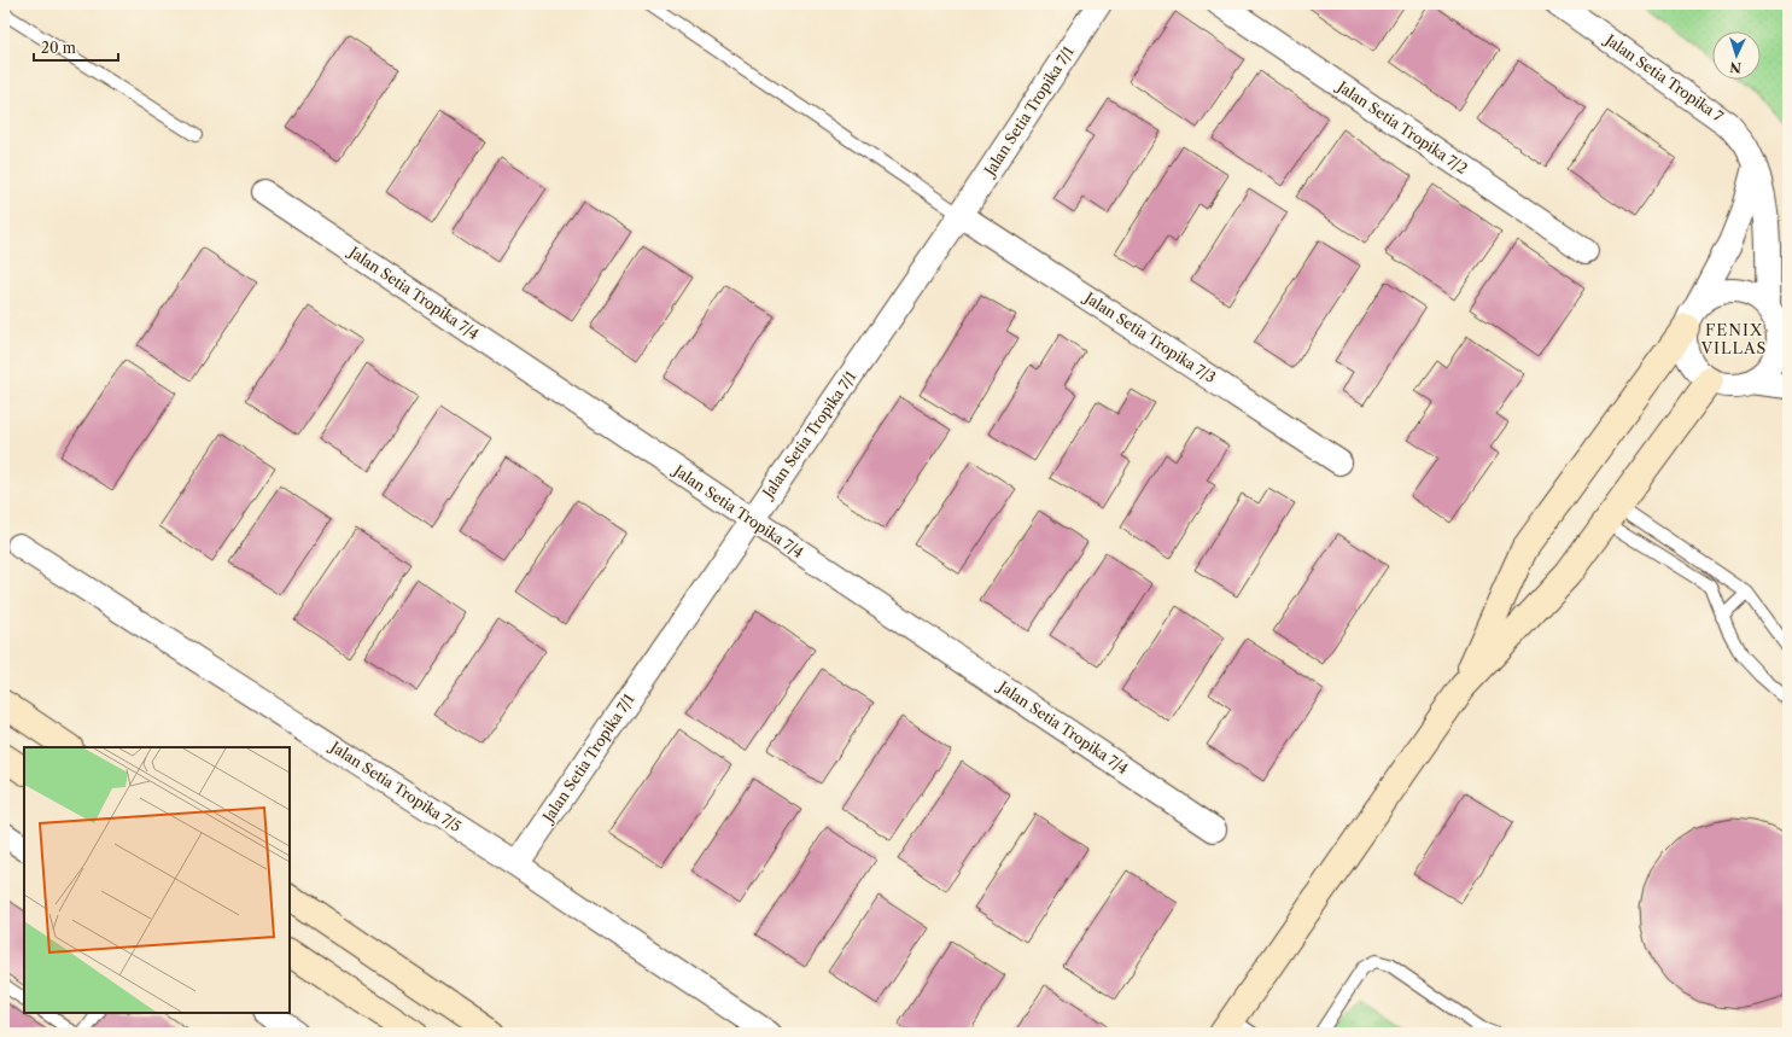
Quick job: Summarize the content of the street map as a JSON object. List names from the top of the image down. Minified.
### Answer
{"streets":{"street":["Jalan Setia Tropika 7","Jalan Setia Tropika 7/1","Jalan Setia Tropika 7/2","Jalan Setia Tropika 7/4","Jalan Setia Tropika 7/3","Jalan Setia Tropika 7/5"]},"crossings":[["Jalan Setia Tropika 7/1","Jalan Setia Tropika 7/4"],["Jalan Setia Tropika 7/1","Jalan Setia Tropika 7/3"],["Jalan Setia Tropika 7/1","Jalan Setia Tropika 7/5"]],"districts":["FENIX VILLAS"],"scale_bar":"20 m","north":"bottom"}
